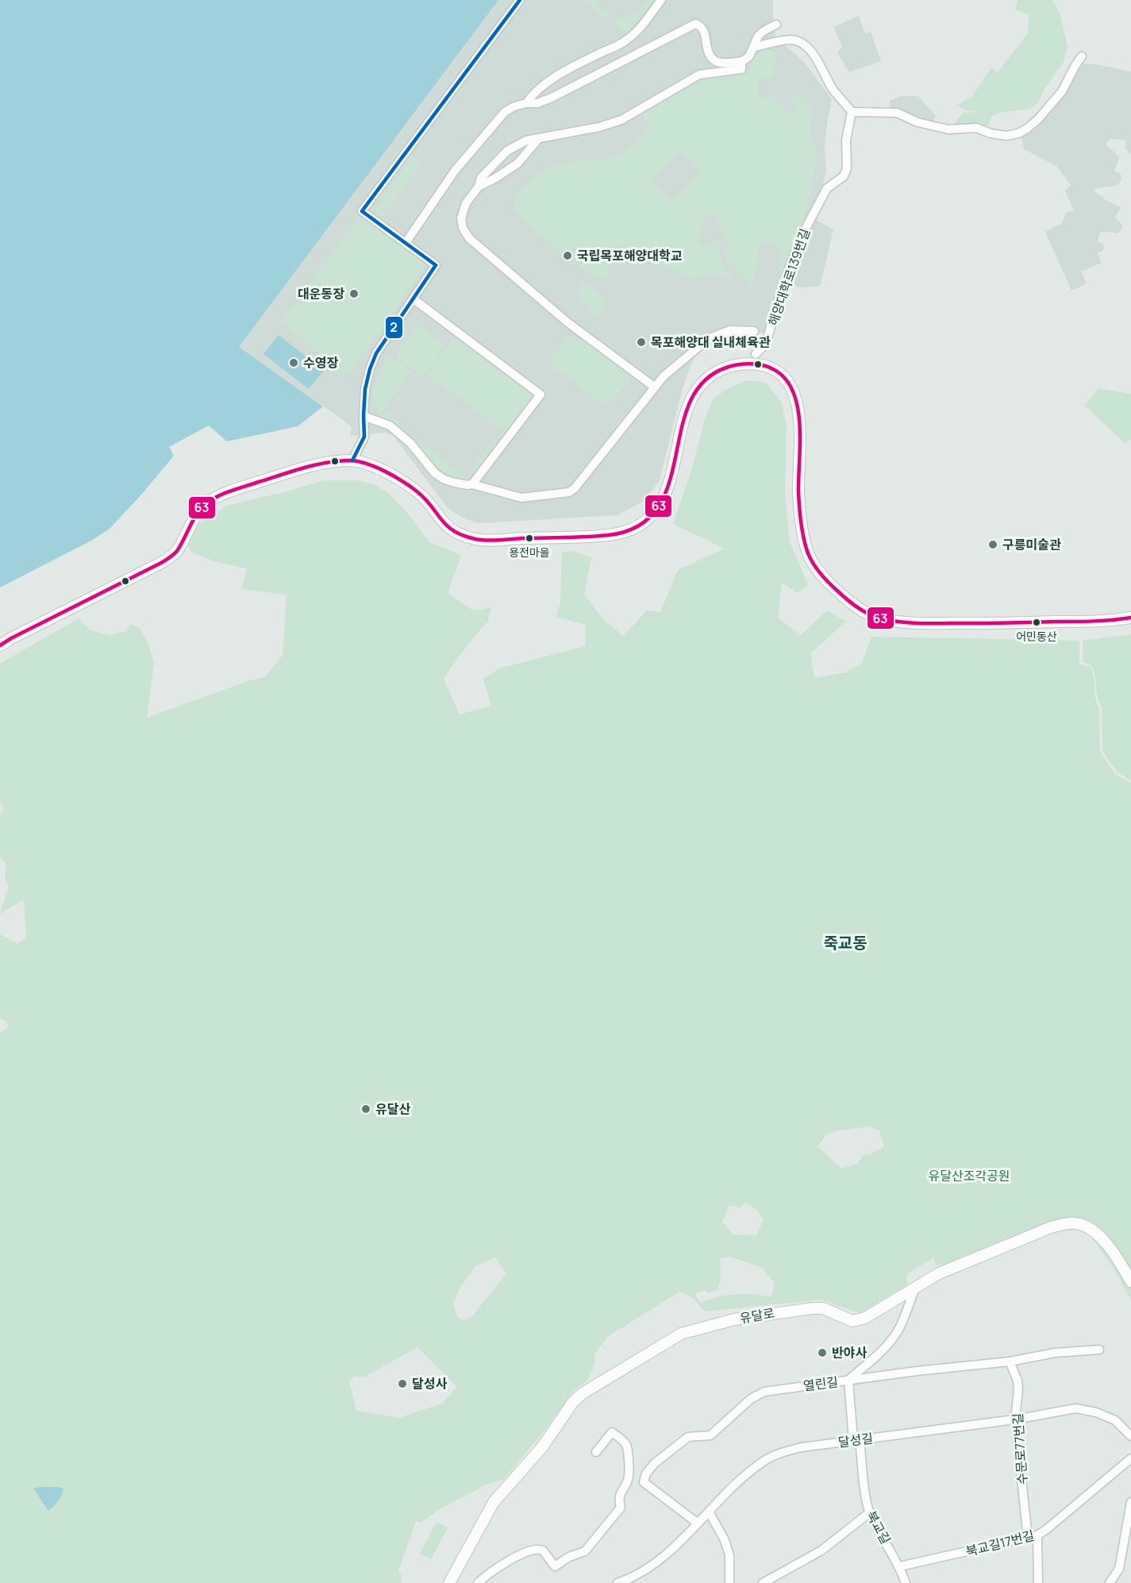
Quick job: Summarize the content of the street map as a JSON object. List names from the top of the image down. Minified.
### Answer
{"streets":{"street":["해양대학로139번길","유달로","열린길","달성길","수문로77번길","북교길","북교길17번길"]},"crossings":[["열린길","달성길"],["열린길","수문로77번길"],["열린길","북교길"],["달성길","수문로77번길"],["달성길","북교길"],["수문로77번길","북교길17번길"],["북교길","북교길17번길"]],"districts":["죽교동"],"parks":["유달산조각공원"],"places":["국립목포해양대학교","대운동장","목포해양대 실내체육관","수영장","용전마을","구릉미술관","어민동산","유달산","반야사","달성사"],"lines":["transit line 2","transit line 63"]}
